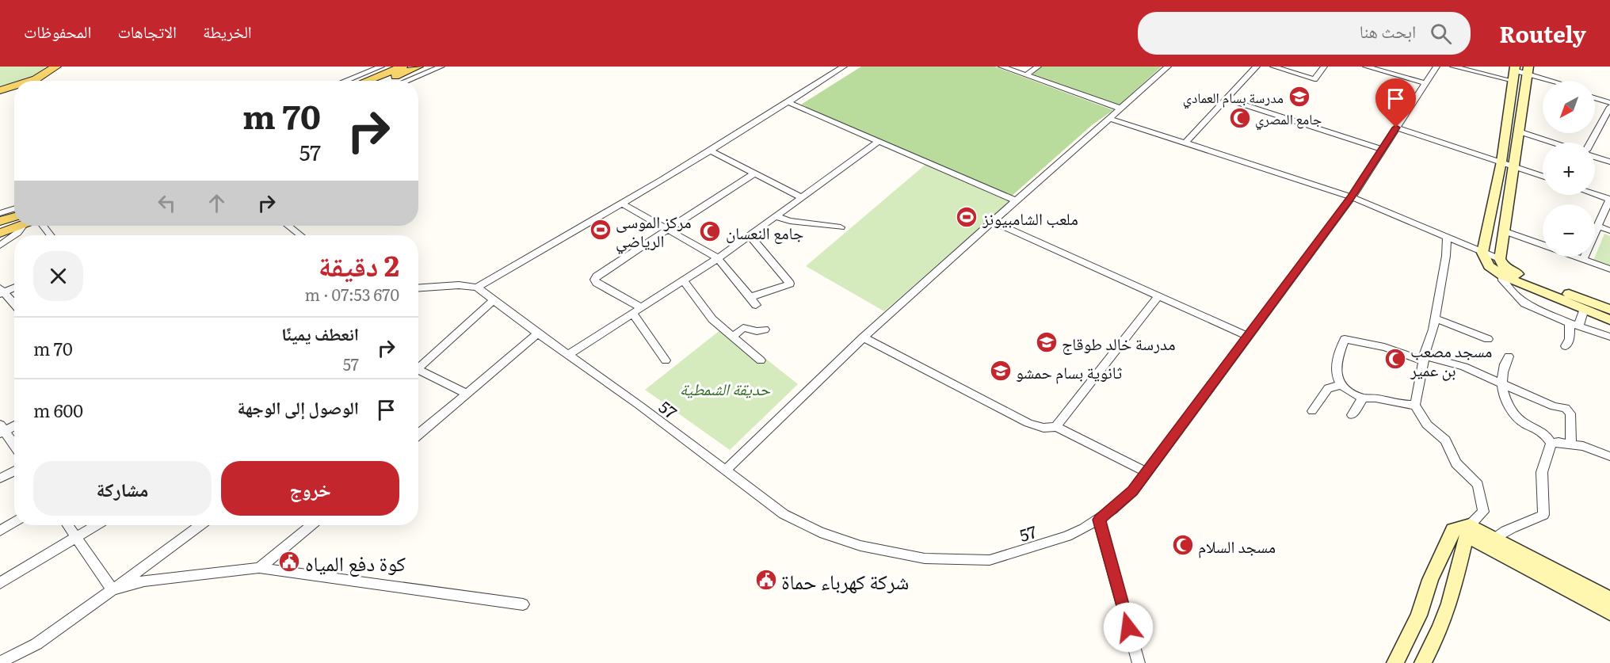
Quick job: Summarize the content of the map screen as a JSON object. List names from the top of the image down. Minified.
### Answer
{"streets":{"street":["57"]},"parks":["حديقة الشمطية"],"places":{"school or university":["مدرسة بسام العمادي","مدرسة خالد طوقاج","ثانوية بسام حمشو"],"mosque":["جامع المصري","جامع النعسان","مسجد مصعب بن عمير","مسجد السلام"],"sports":["ملعب الشامبيونز","مركز الموسى الرياضي"],"public building":["كوة دفع المياه","شركة كهرباء حماة"]},"north":"bottom left","page":{"header":"Routely","search":"ابحث هنا","nav":["الخريطة","الاتجاهات","المحفوظات"],"map_buttons":["+","−"],"turn":["70 m","57"],"heading":["2 دقيقة","670 m · 07:53"],"list":[{"name":"انعطف يمينًا","note":"57","value":"70 m"},{"name":"الوصول إلى الوجهة","value":"600 m"}],"buttons":["خروج","مشاركة"]}}
